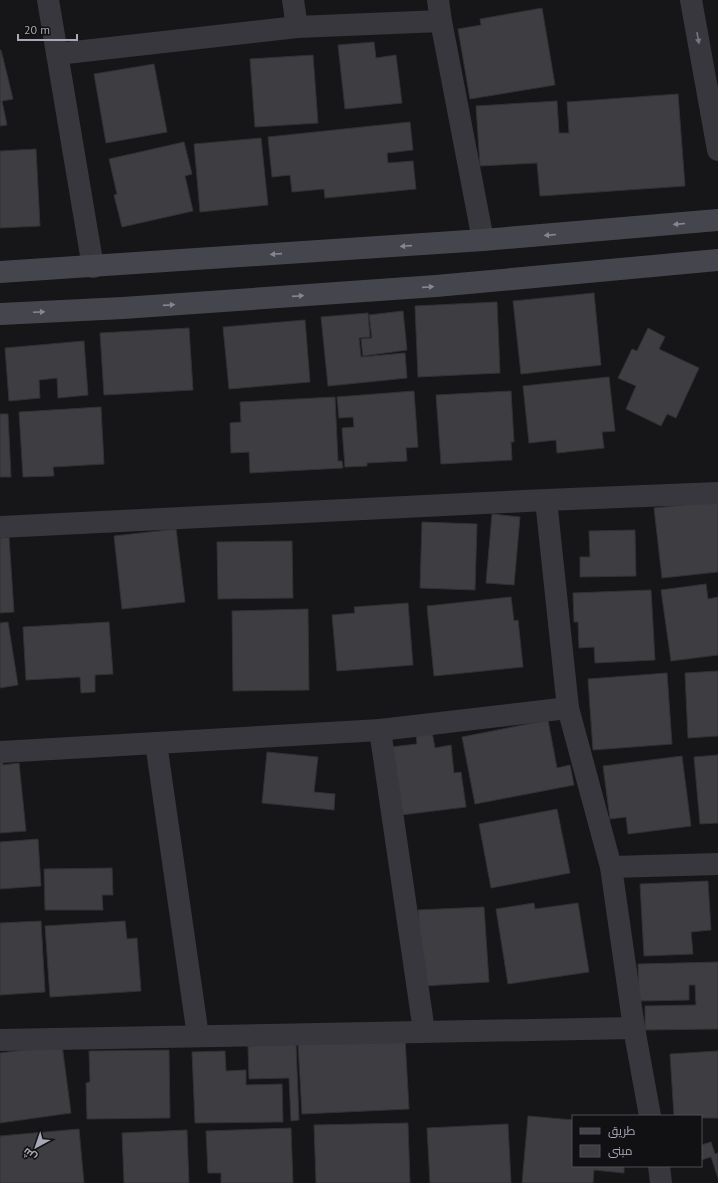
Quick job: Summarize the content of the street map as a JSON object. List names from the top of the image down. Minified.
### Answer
{"legend":["طريق","مبنى"],"scale_bar":"20 m","north":"bottom left"}
